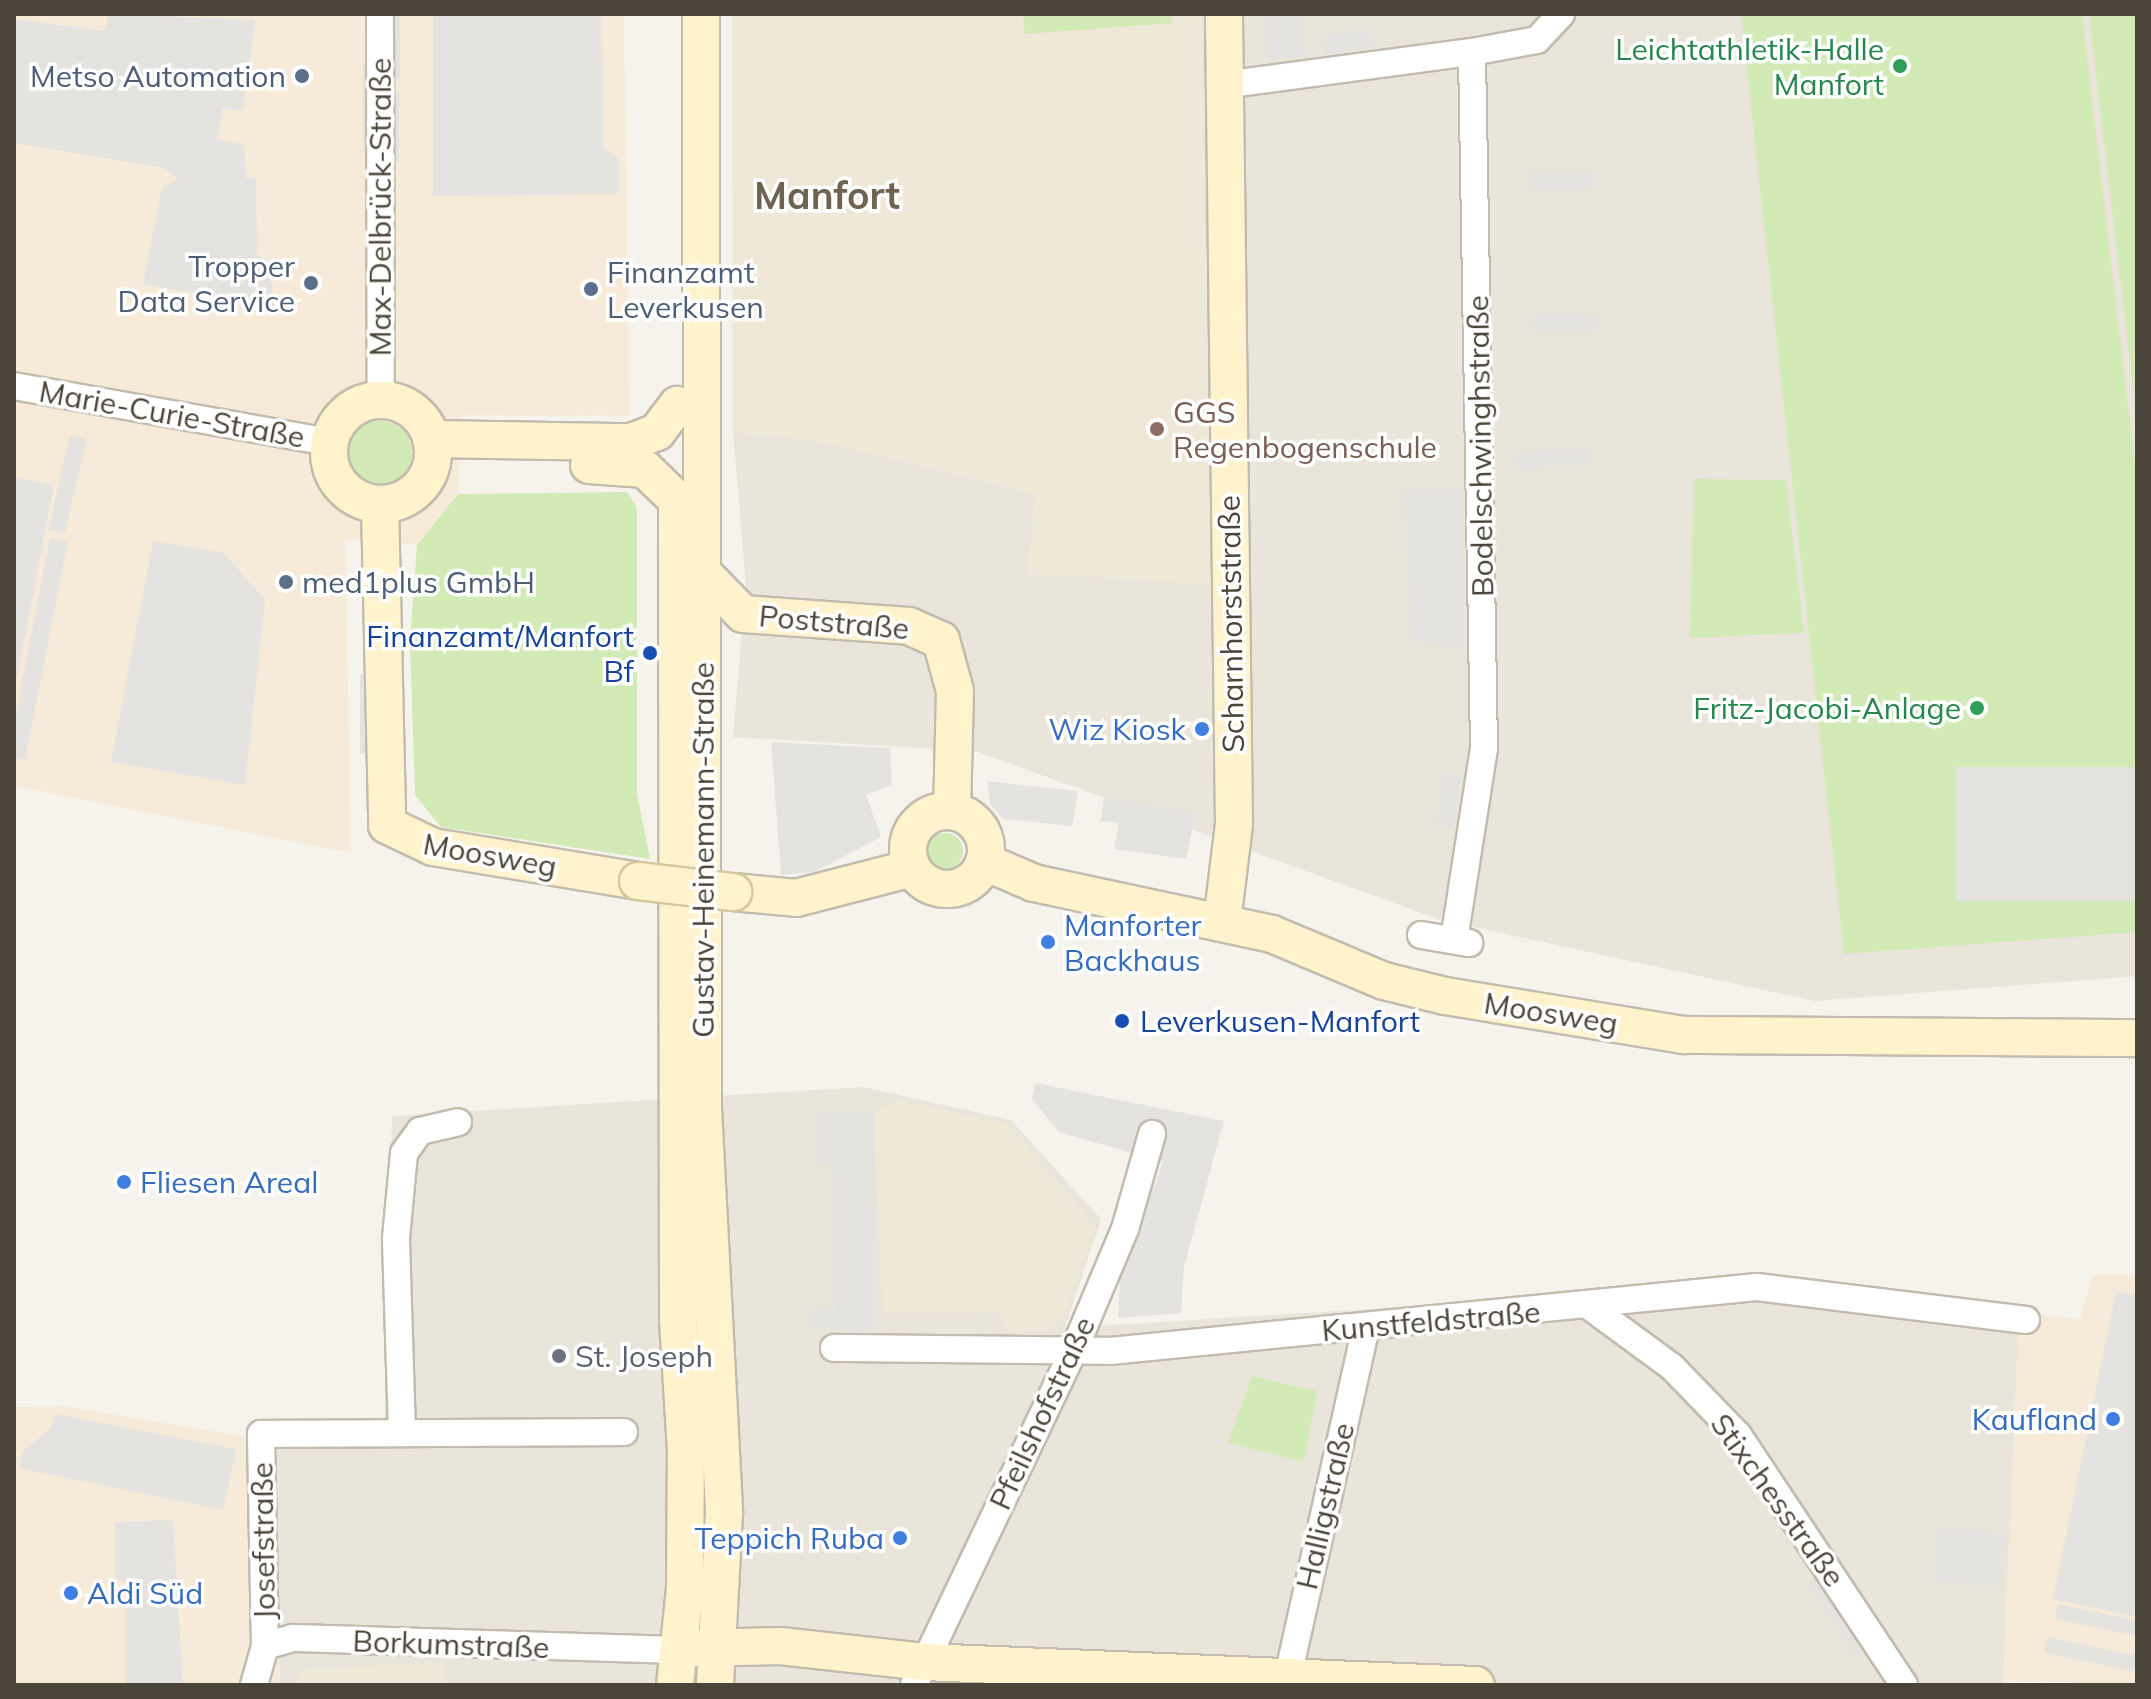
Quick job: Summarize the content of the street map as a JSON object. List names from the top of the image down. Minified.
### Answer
{"streets":{"street":["Max-Delbrück-Straße","Marie-Curie-Straße","Bodelschwinghstraße","Poststraße","Scharnhorststraße","Gustav-Heinemann-Straße","Moosweg","Kunstfeldstraße","Pfeilshofstraße","Stixchesstraße","Halligstraße","Josefstraße","Borkumstraße"]},"crossings":[["Max-Delbrück-Straße","Marie-Curie-Straße"],["Max-Delbrück-Straße","Moosweg"],["Marie-Curie-Straße","Moosweg"],["Poststraße","Gustav-Heinemann-Straße"],["Poststraße","Moosweg"],["Scharnhorststraße","Moosweg"],["Gustav-Heinemann-Straße","Borkumstraße"],["Kunstfeldstraße","Pfeilshofstraße"],["Kunstfeldstraße","Stixchesstraße"],["Kunstfeldstraße","Halligstraße"],["Josefstraße","Borkumstraße"]],"districts":["Manfort"],"places":["Leichtathletik-Halle Manfort","Metso Automation","Tropper Data Service","Finanzamt Leverkusen","GGS Regenbogenschule","med1plus GmbH","Finanzamt/Manfort Bf","Fritz-Jacobi-Anlage","Wiz Kiosk","Manforter Backhaus","Leverkusen-Manfort","Fliesen Areal","St. Joseph","Kaufland","Teppich Ruba","Aldi Süd"]}
